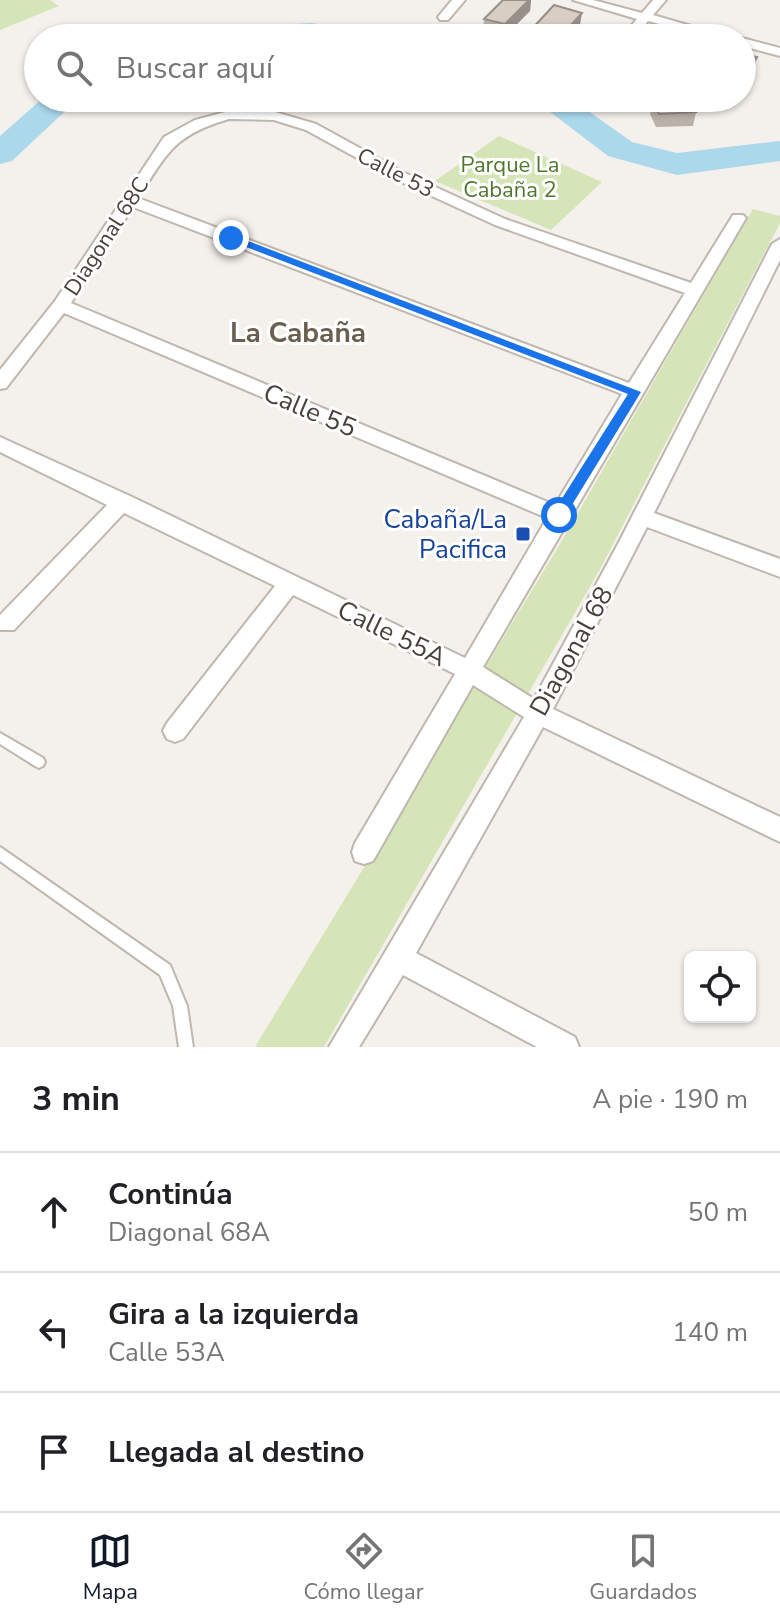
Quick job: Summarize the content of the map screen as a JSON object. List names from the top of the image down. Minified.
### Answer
{"streets":{"street":["Calle 53","Diagonal 68C","Calle 55","Calle 55A","Diagonal 68"]},"crossings":[["Calle 53","Diagonal 68C"],["Diagonal 68C","Calle 55"],["Calle 55A","Diagonal 68"]],"districts":["La Cabaña"],"parks":["Parque La Cabaña 2"],"places":{"transit":["Cabaña/La Pacifica"]},"page":{"search":"Buscar aquí","heading":["3 min","A pie · 190 m"],"list":[["Continúa","Diagonal 68A","50 m"],["Gira a la izquierda","Calle 53A","140 m"],"Llegada al destino"],"nav":["Mapa","Cómo llegar","Guardados"]}}
